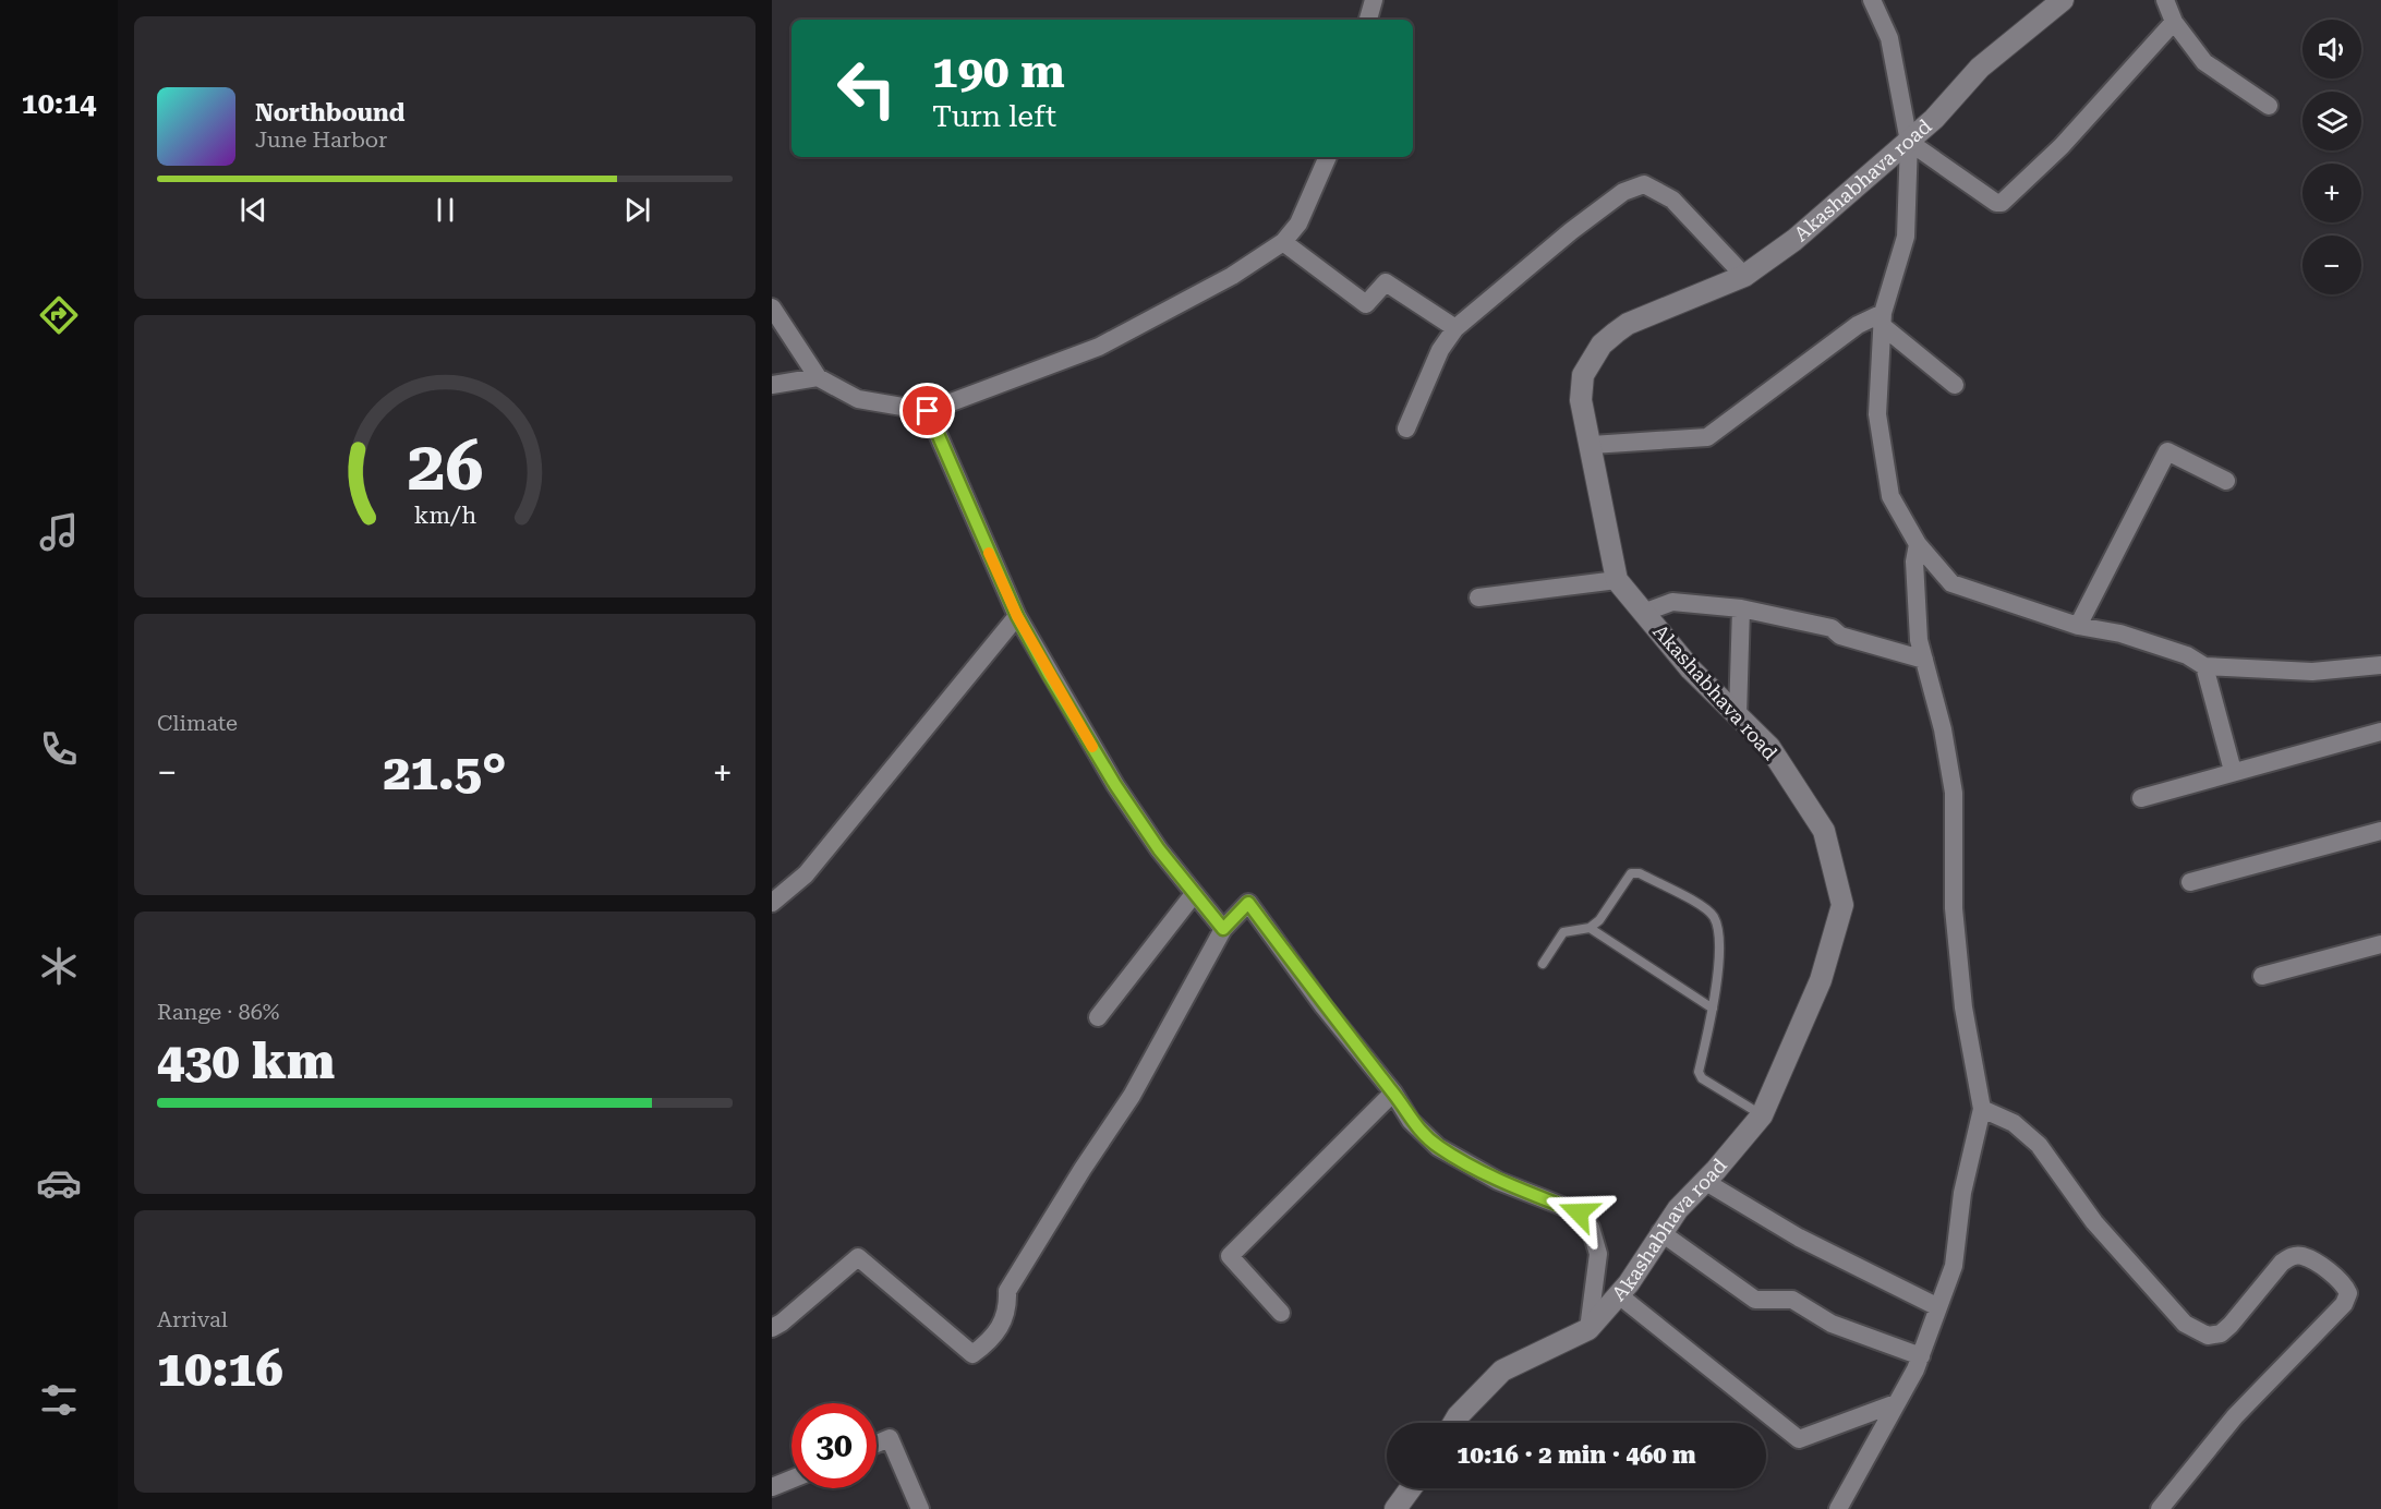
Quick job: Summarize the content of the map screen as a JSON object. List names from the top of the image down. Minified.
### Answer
{"streets":{"street":["Akashabhava road"]},"page":{"tabs":"10:14","map_buttons":["+","−"],"turn":["190 m","Turn left"],"song":["Northbound","June Harbor"],"tile":["Climate",["Range · 86%","430 km"],["Arrival","10:16"]],"heat":["−","21.5°","+"],"limit":"30","trip":"10:16 · 2 min · 460 m","gauge":["26","km/h"]}}
